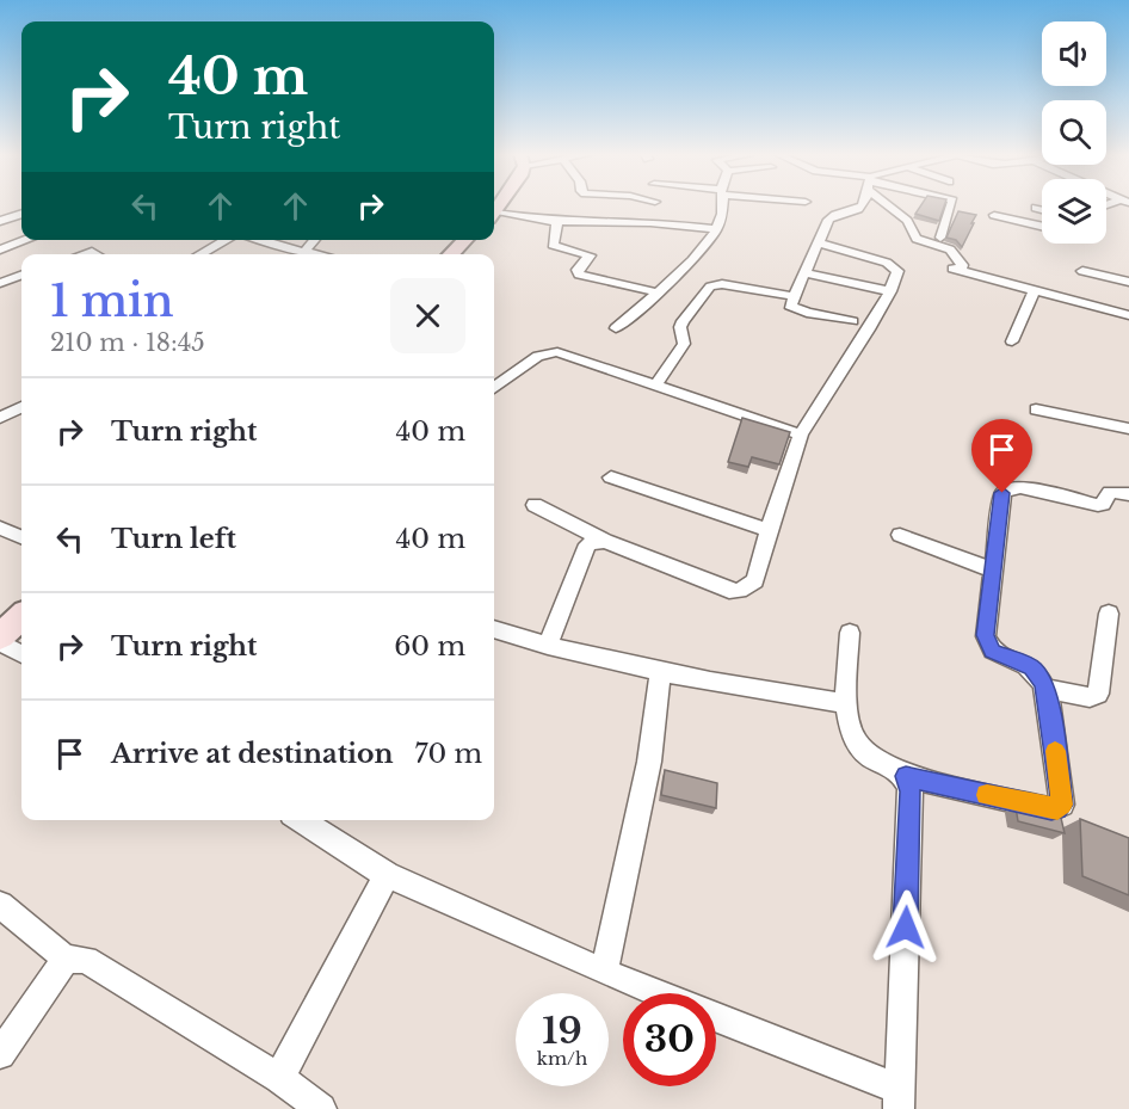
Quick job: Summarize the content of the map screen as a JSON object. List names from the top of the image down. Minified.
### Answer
{"page":{"turn":["40 m","Turn right"],"heading":["1 min","210 m · 18:45"],"list":[{"name":"Turn right","value":"40 m"},{"name":"Turn left","value":"40 m"},{"name":"Turn right","value":"60 m"},{"name":"Arrive at destination","value":"70 m"}],"speed":"19 km/h","limit":"30"}}
